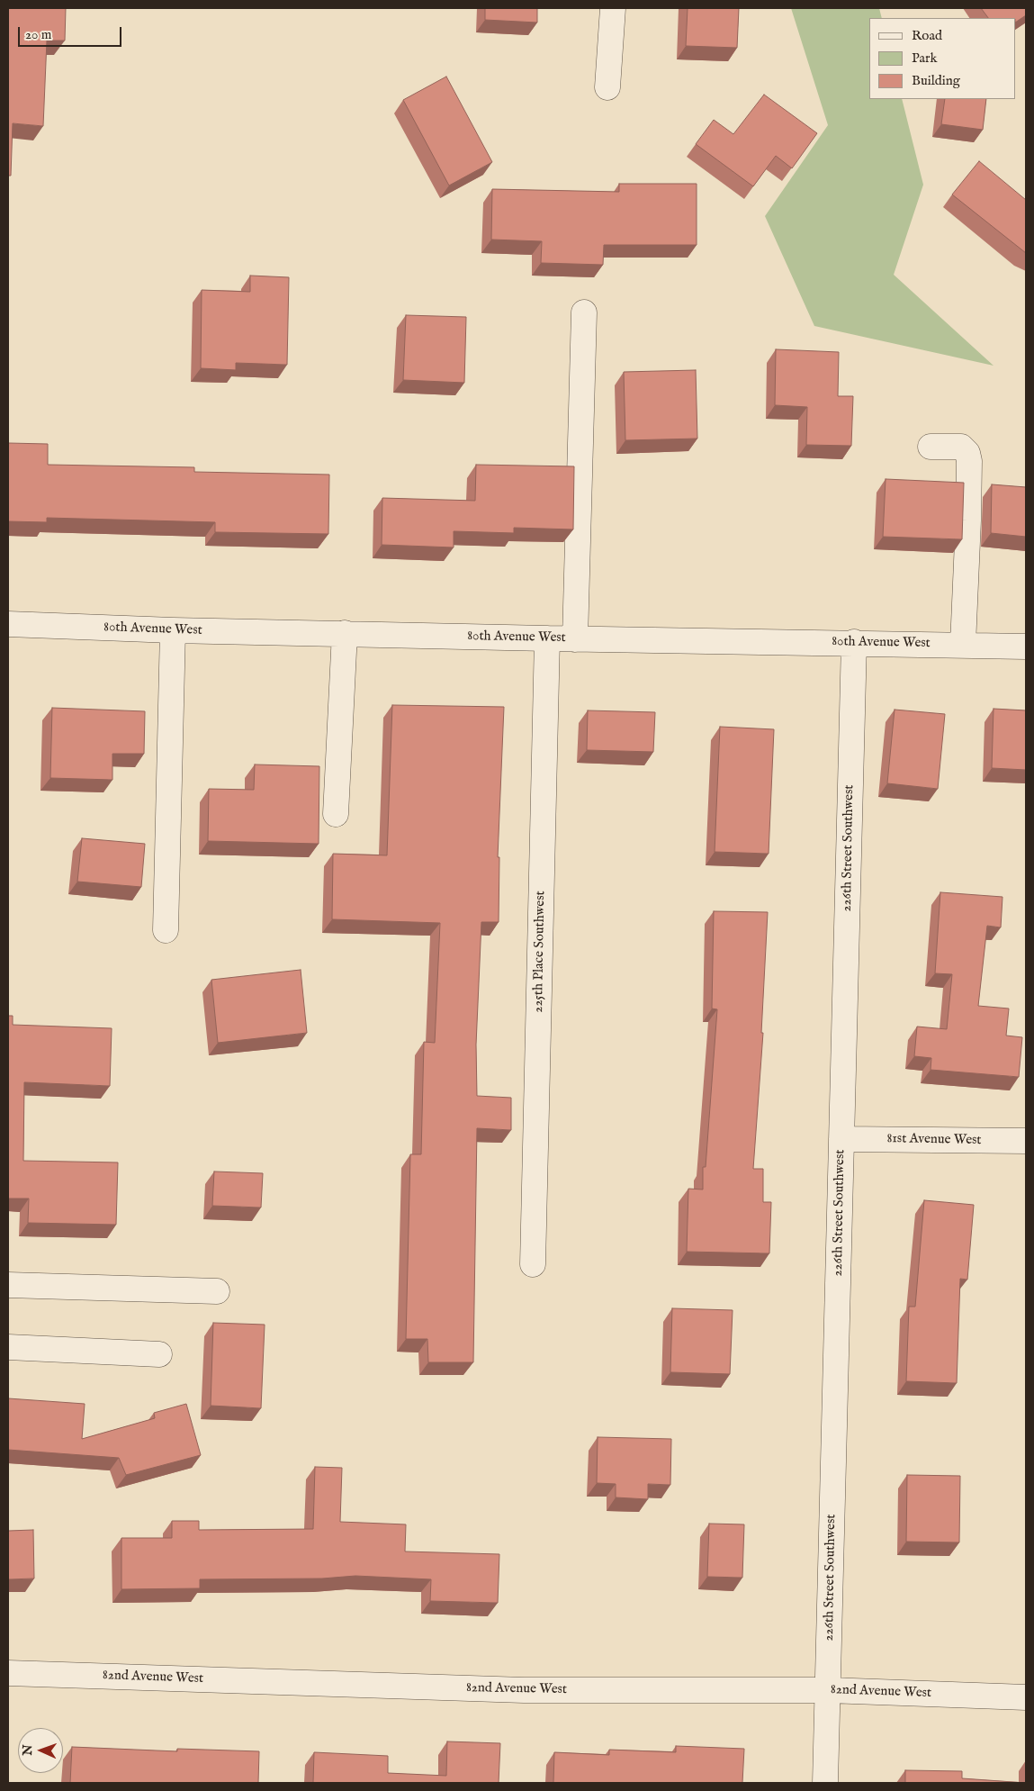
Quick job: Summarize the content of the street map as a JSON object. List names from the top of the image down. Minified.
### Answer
{"streets":{"street":["80th Avenue West","226th Street Southwest","225th Place Southwest","81st Avenue West","82nd Avenue West"]},"crossings":[["80th Avenue West","226th Street Southwest"],["80th Avenue West","225th Place Southwest"],["226th Street Southwest","81st Avenue West"],["226th Street Southwest","82nd Avenue West"]],"legend":["Road","Park","Building"],"scale_bar":"20 m","north":"left"}
